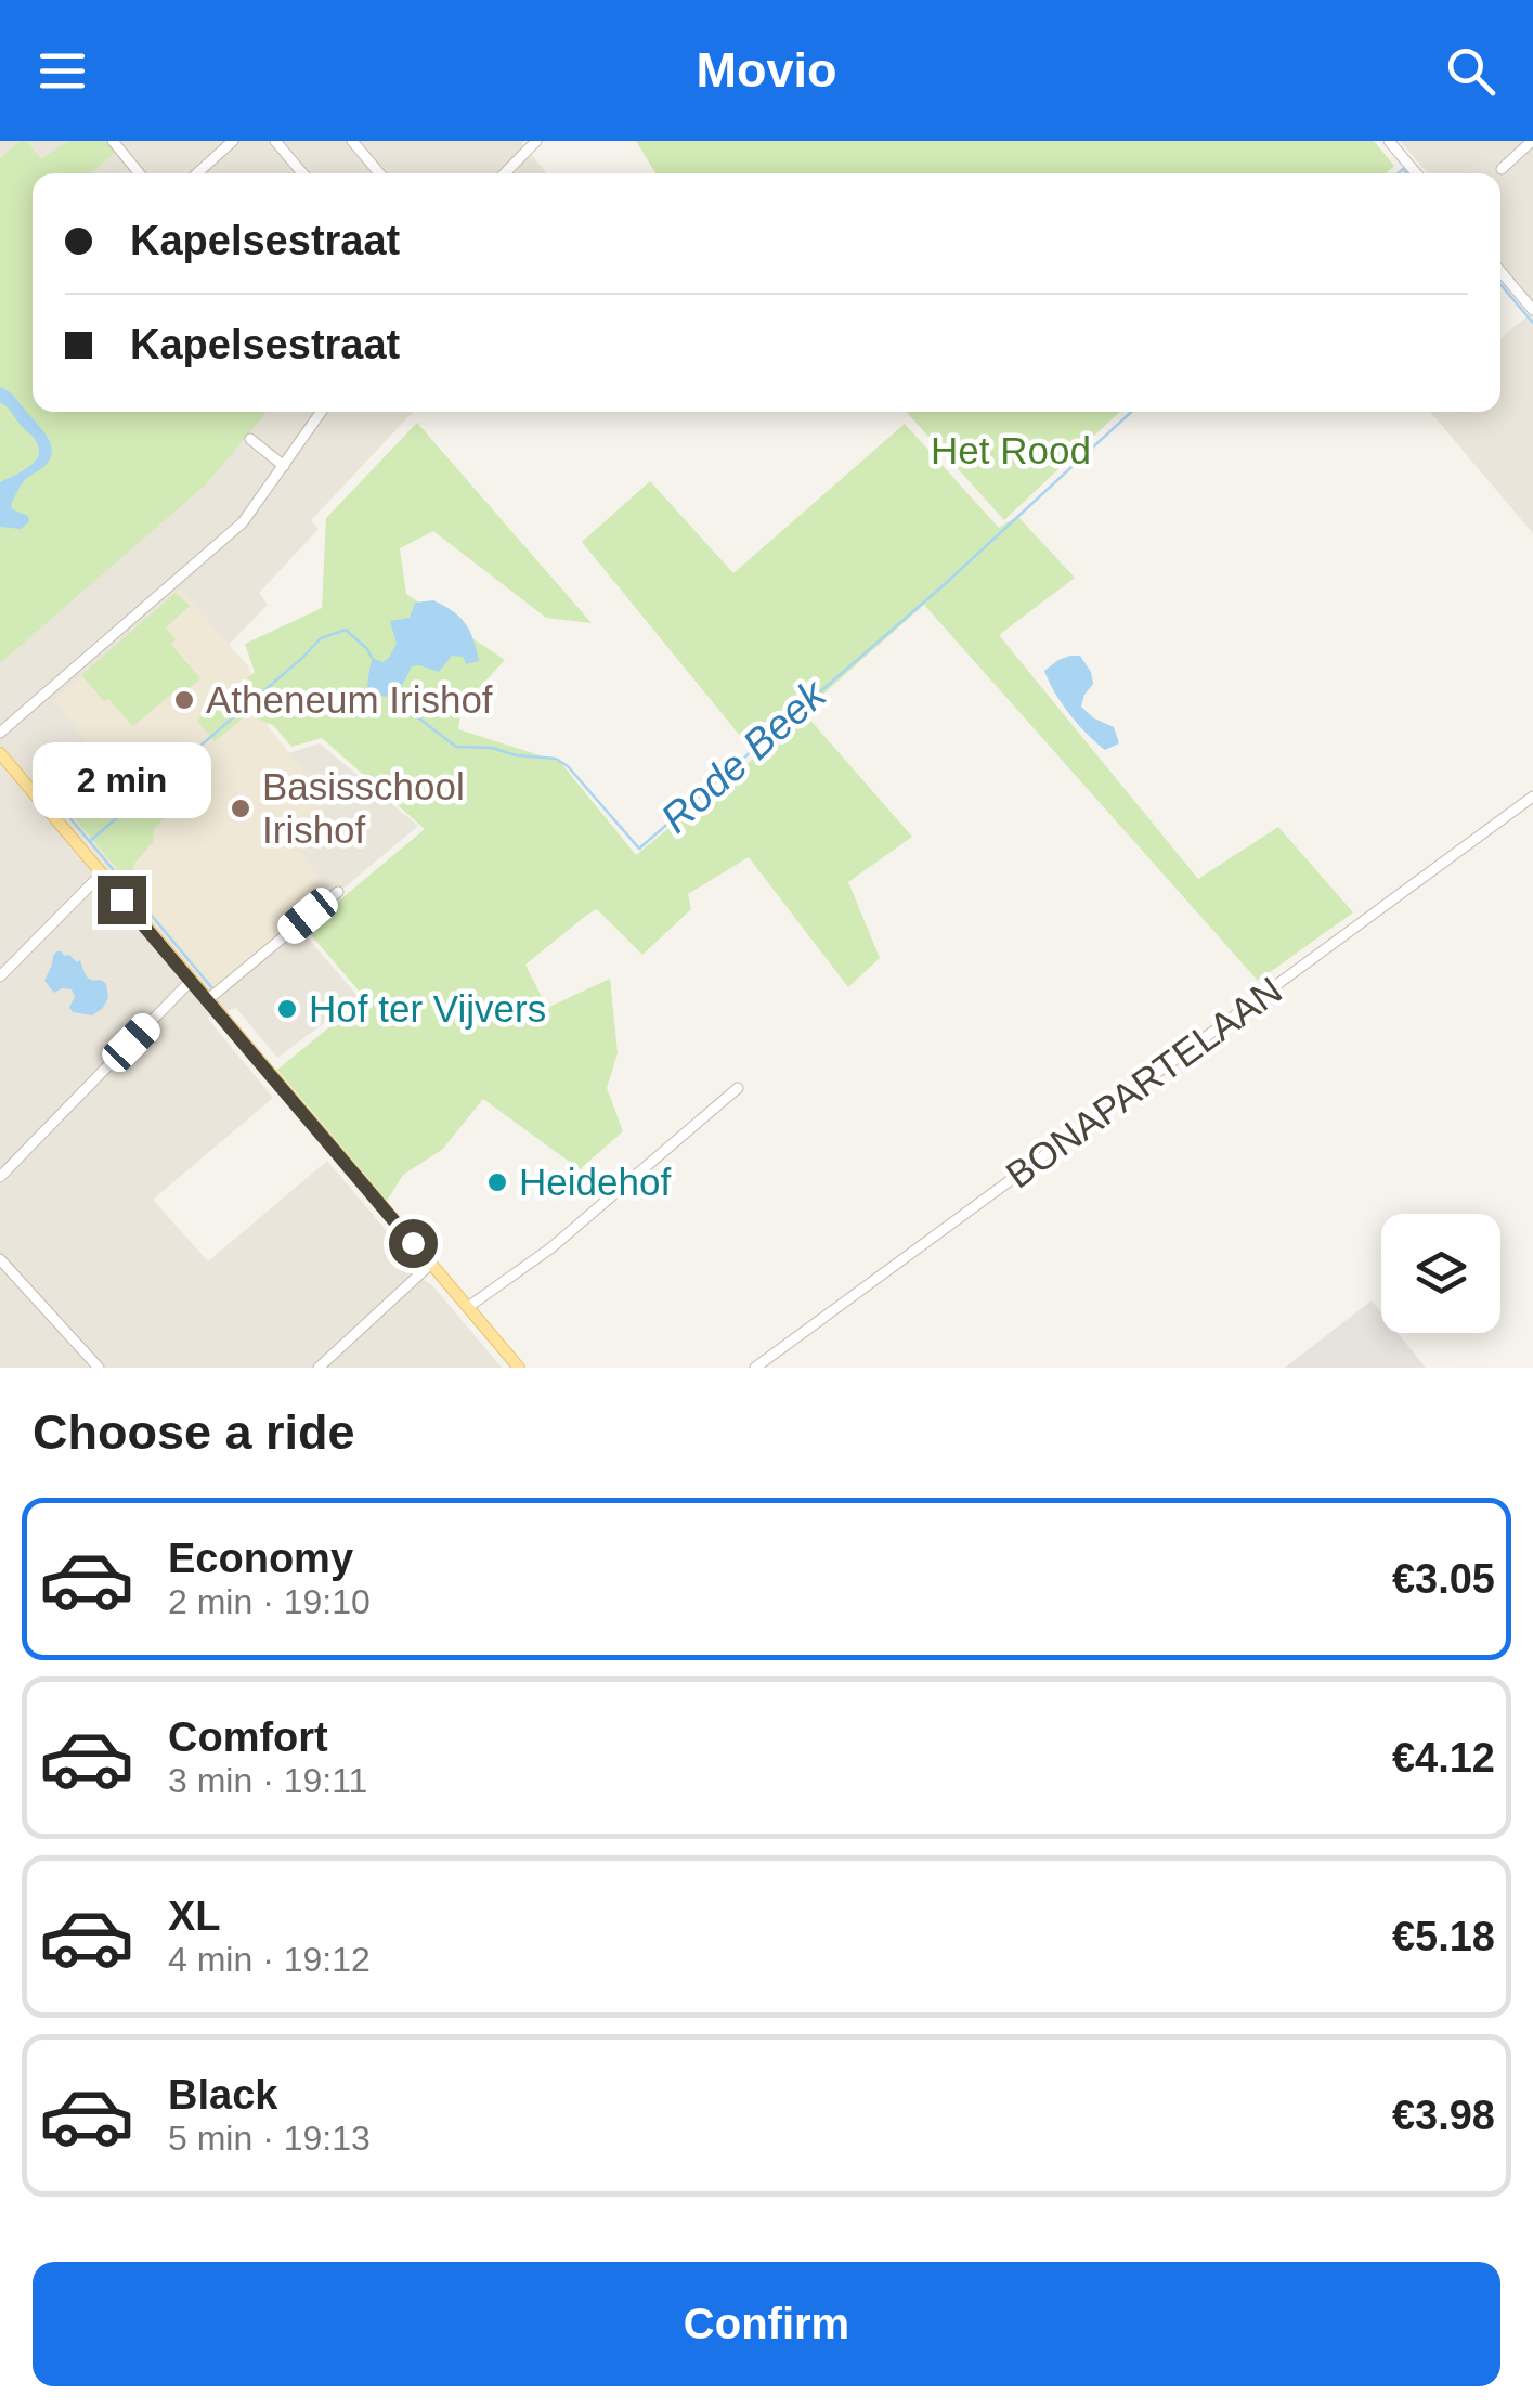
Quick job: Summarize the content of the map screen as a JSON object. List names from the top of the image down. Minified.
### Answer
{"streets":{"street":["BONAPARTELAAN"]},"water":["Rode Beek"],"parks":["Het Rood"],"places":["Atheneum Irishof","Basisschool Irishof","Hof ter Vijvers","Heidehof"],"page":{"header":"Movio","banner":["Kapelsestraat","Kapelsestraat"],"bubble":"2 min","heading":"Choose a ride","list":[{"name":"Economy","note":"2 min · 19:10","value":"€3.05"},{"name":"Comfort","note":"3 min · 19:11","value":"€4.12"},{"name":"XL","note":"4 min · 19:12","value":"€5.18"},{"name":"Black","note":"5 min · 19:13","value":"€3.98"}],"buttons":"Confirm"}}
